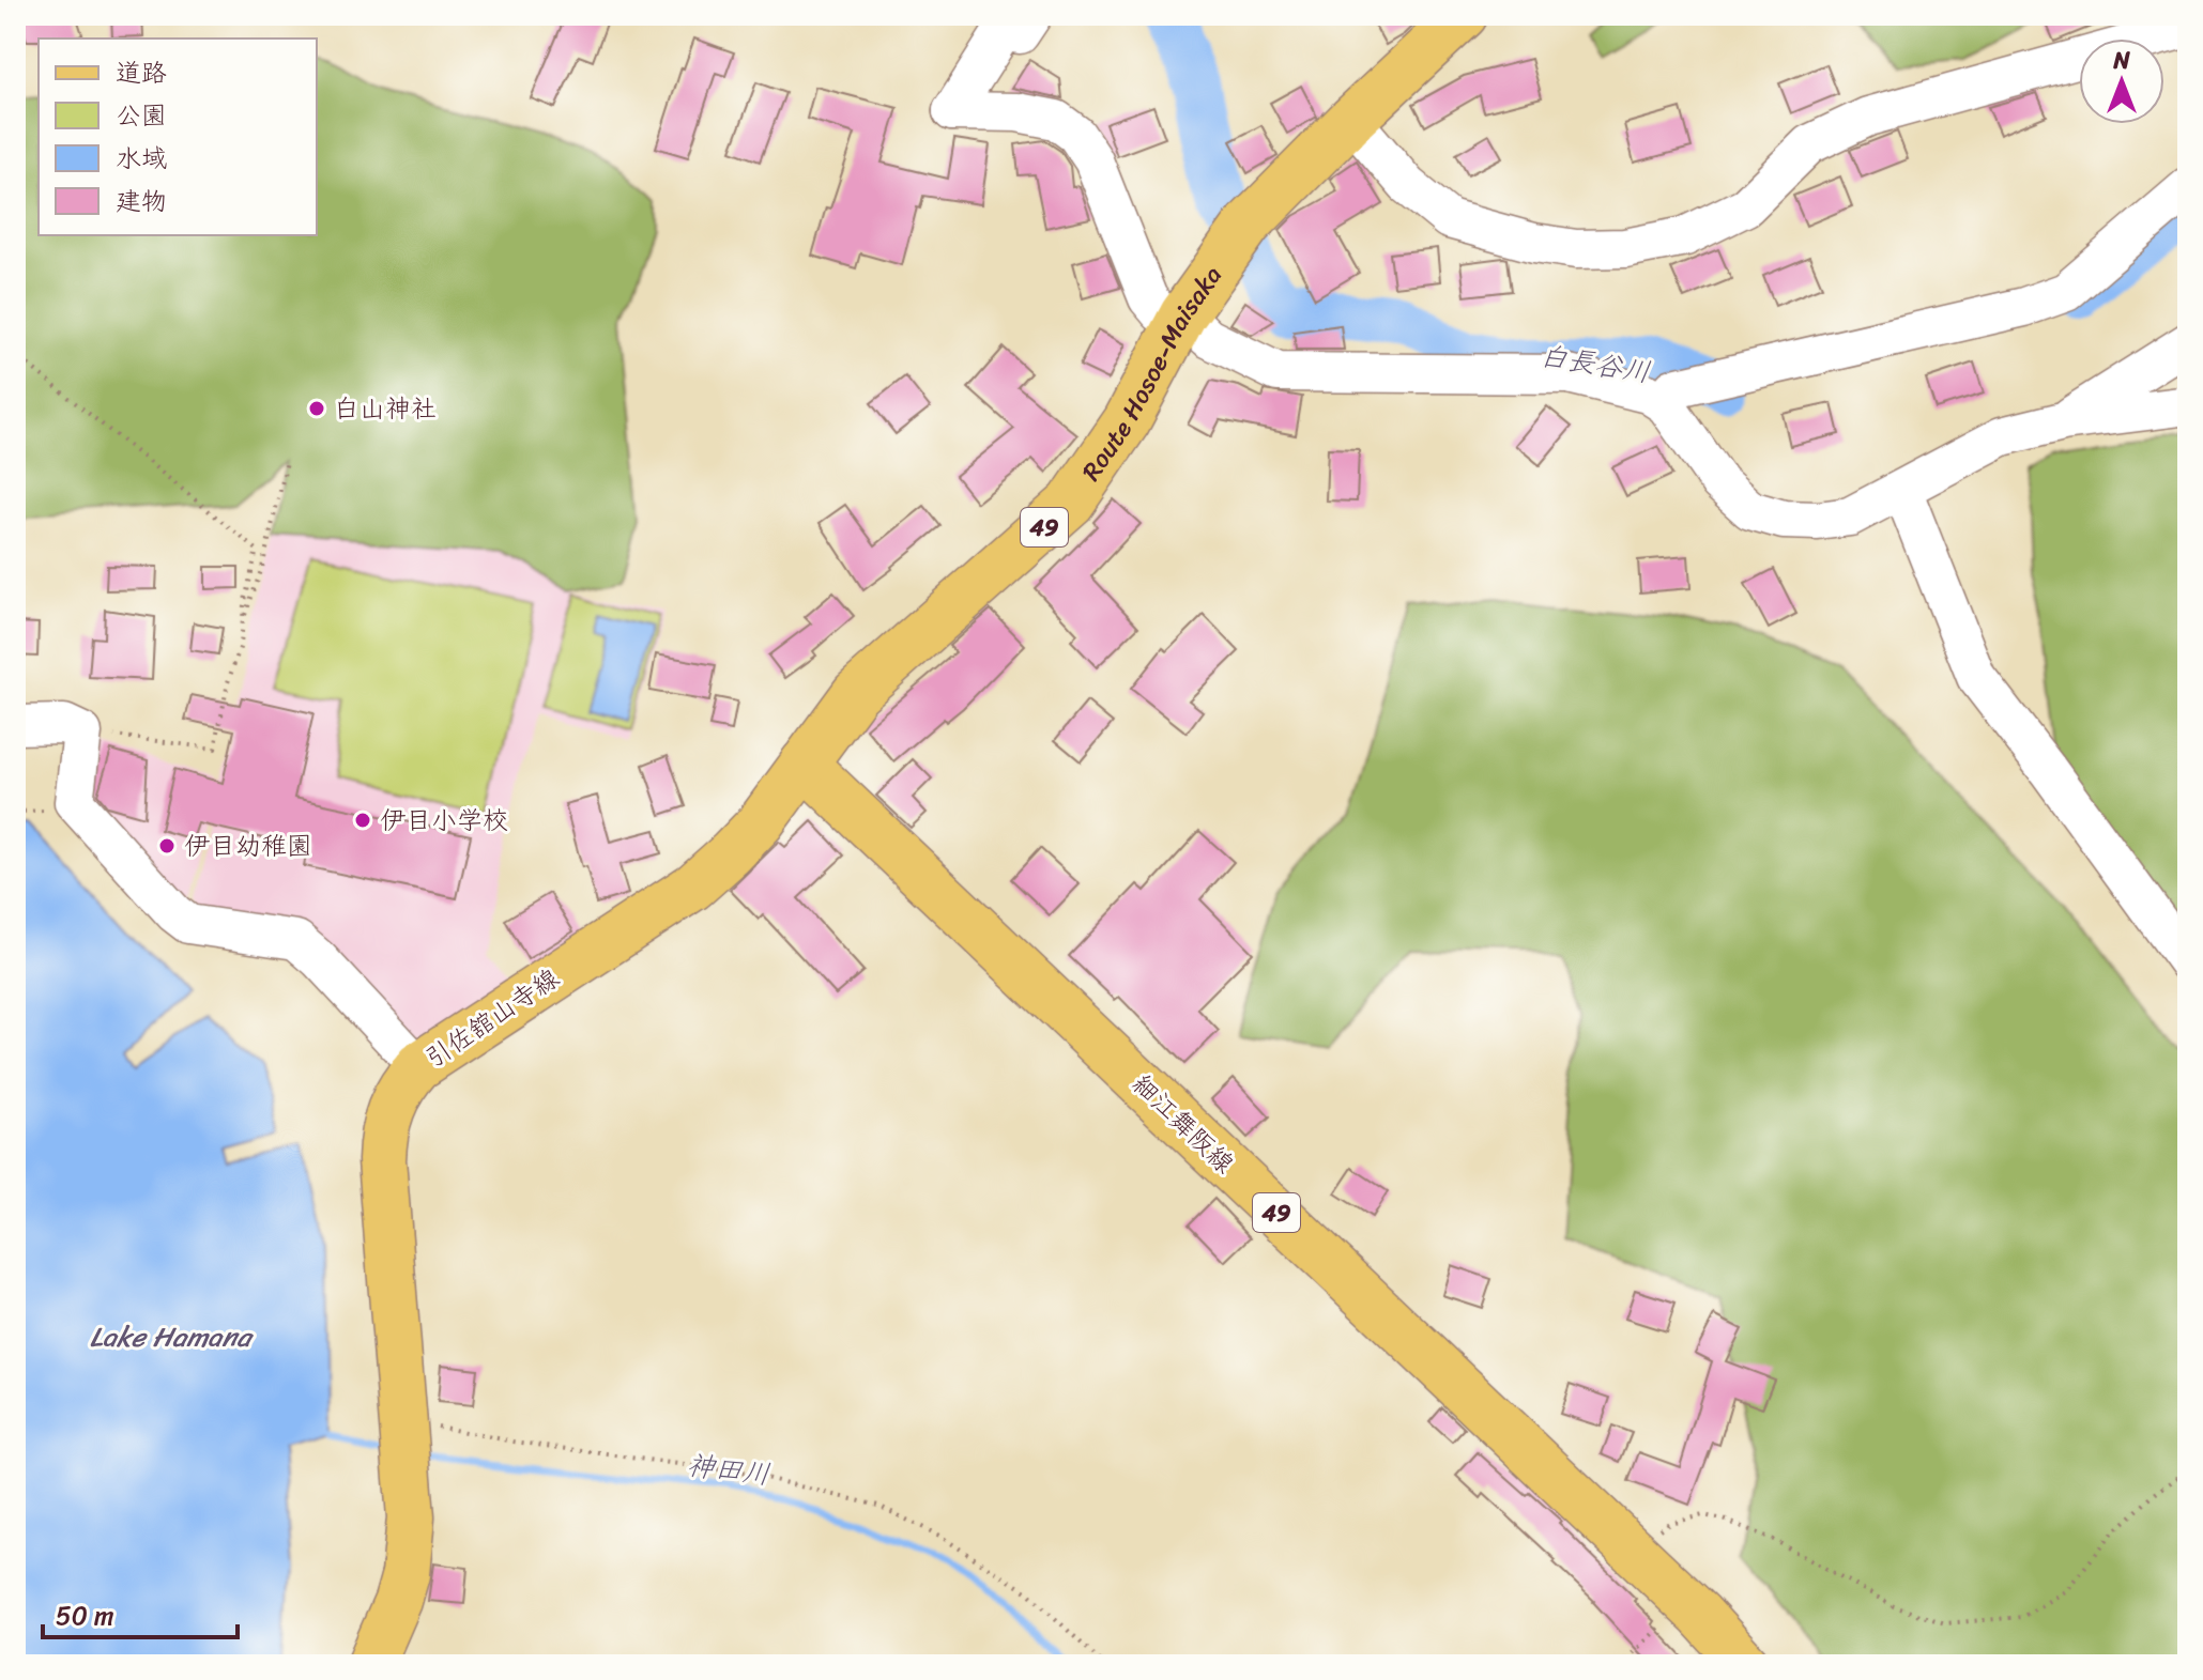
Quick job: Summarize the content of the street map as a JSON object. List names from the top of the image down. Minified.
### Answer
{"streets":{"main road":["Route Hosoe-Maisaka","49","引佐舘山寺線","細江舞阪線"]},"crossings":[["Route Hosoe-Maisaka","引佐舘山寺線"],["Route Hosoe-Maisaka","細江舞阪線"],["引佐舘山寺線","細江舞阪線"]],"water":["白長谷川","Lake Hamana","神田川"],"places":["白山神社","伊目小学校","伊目幼稚園"],"legend":["道路","公園","水域","建物"],"scale_bar":"50 m","north":"top"}
